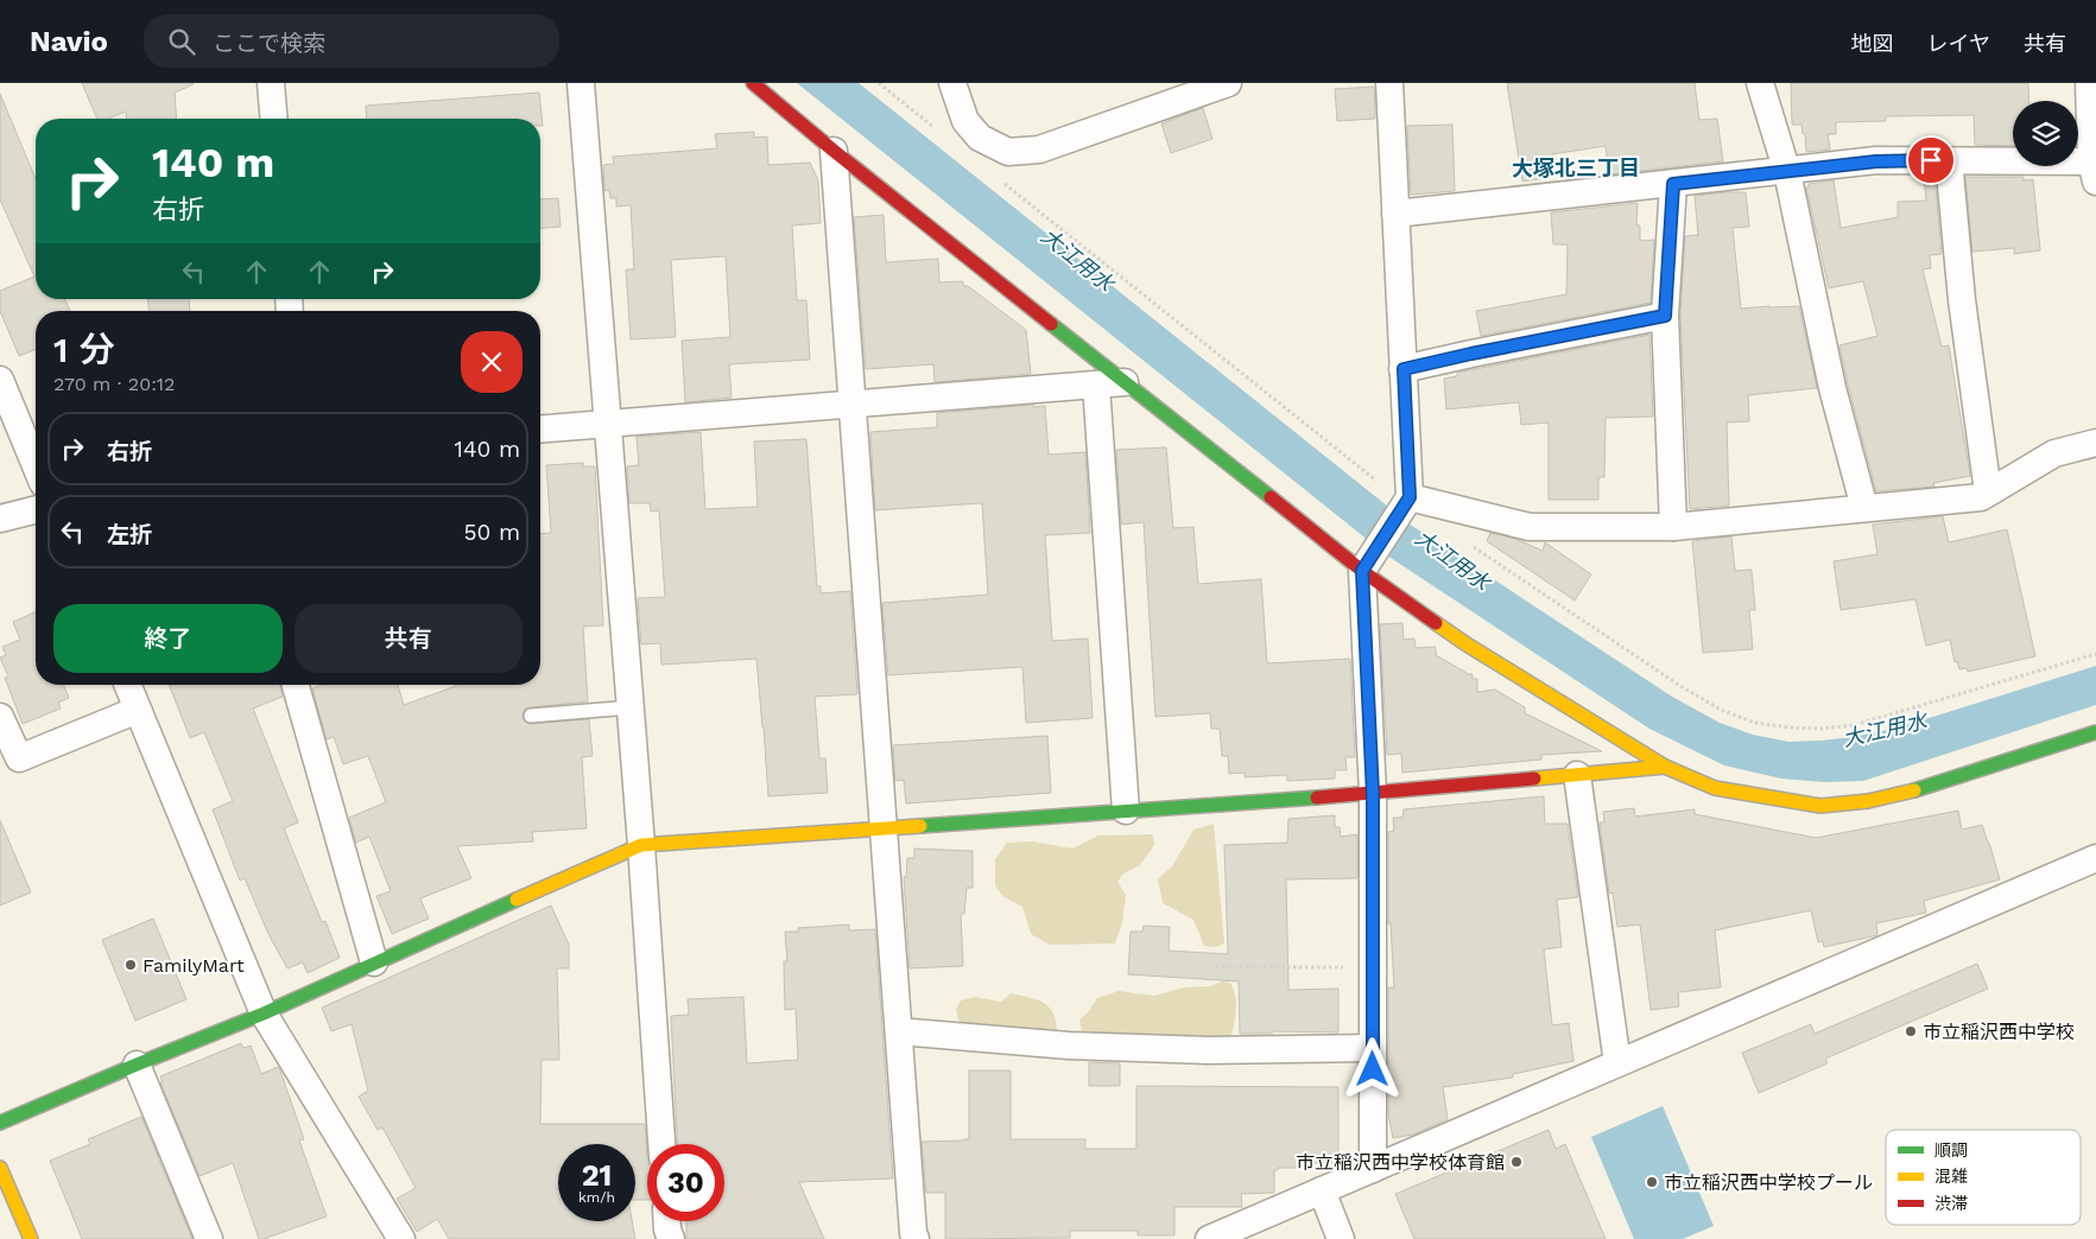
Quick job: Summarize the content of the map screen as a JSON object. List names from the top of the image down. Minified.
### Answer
{"districts":["大塚北三丁目"],"water":["大江用水"],"places":["FamilyMart","市立稲沢西中学校","市立稲沢西中学校体育館","市立稲沢西中学校プール"],"legend":["順調","混雑","渋滞"],"page":{"header":"Navio","search":"ここで検索","nav":["地図","レイヤ","共有"],"turn":["140 m","右折"],"heading":["1 分","270 m · 20:12"],"list":[{"name":"右折","value":"140 m"},{"name":"左折","value":"50 m"}],"buttons":["終了","共有"],"speed":"21 km/h","limit":"30"}}
